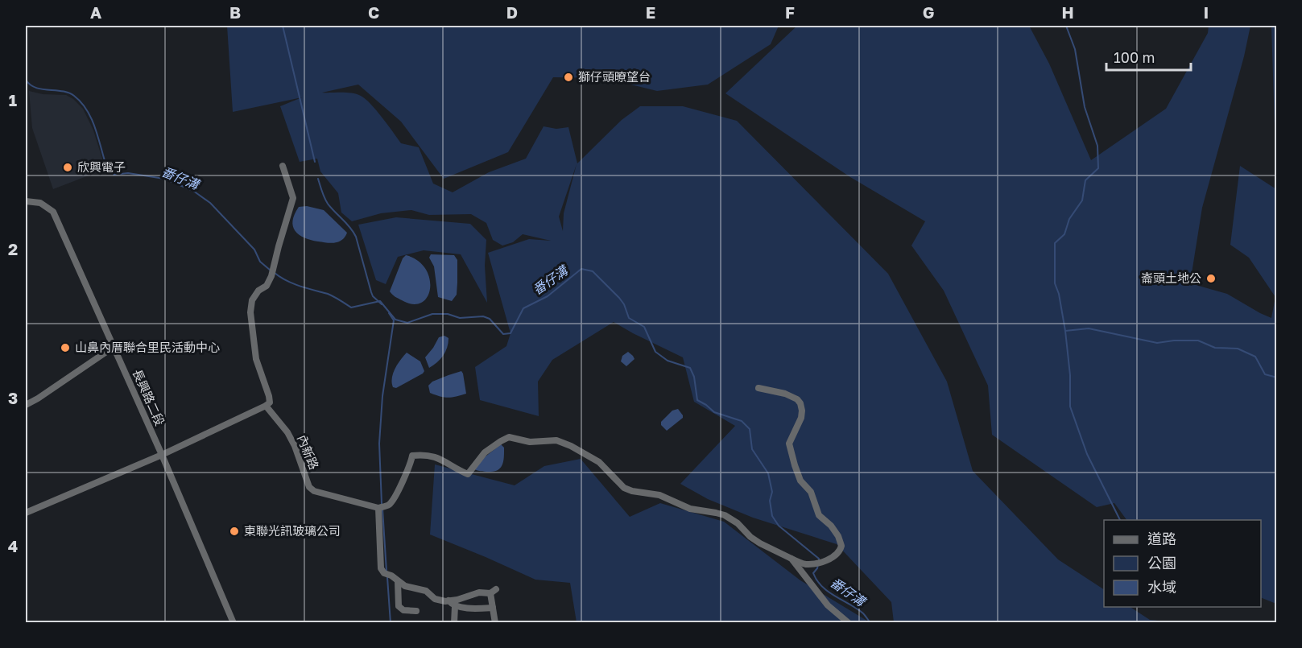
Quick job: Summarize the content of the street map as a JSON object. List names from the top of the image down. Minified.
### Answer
{"streets":{"street":["長興路二段","內新路"]},"water":["番仔溝"],"places":["獅仔頭暸望台","欣興電子","崙頭土地公","山鼻內厝聯合里民活動中心","東聯光訊玻璃公司"],"legend":["道路","公園","水域"],"scale_bar":"100 m","grid":{"columns":["A","B","C","D","E","F","G","H","I"],"rows":["1","2","3","4"]}}
